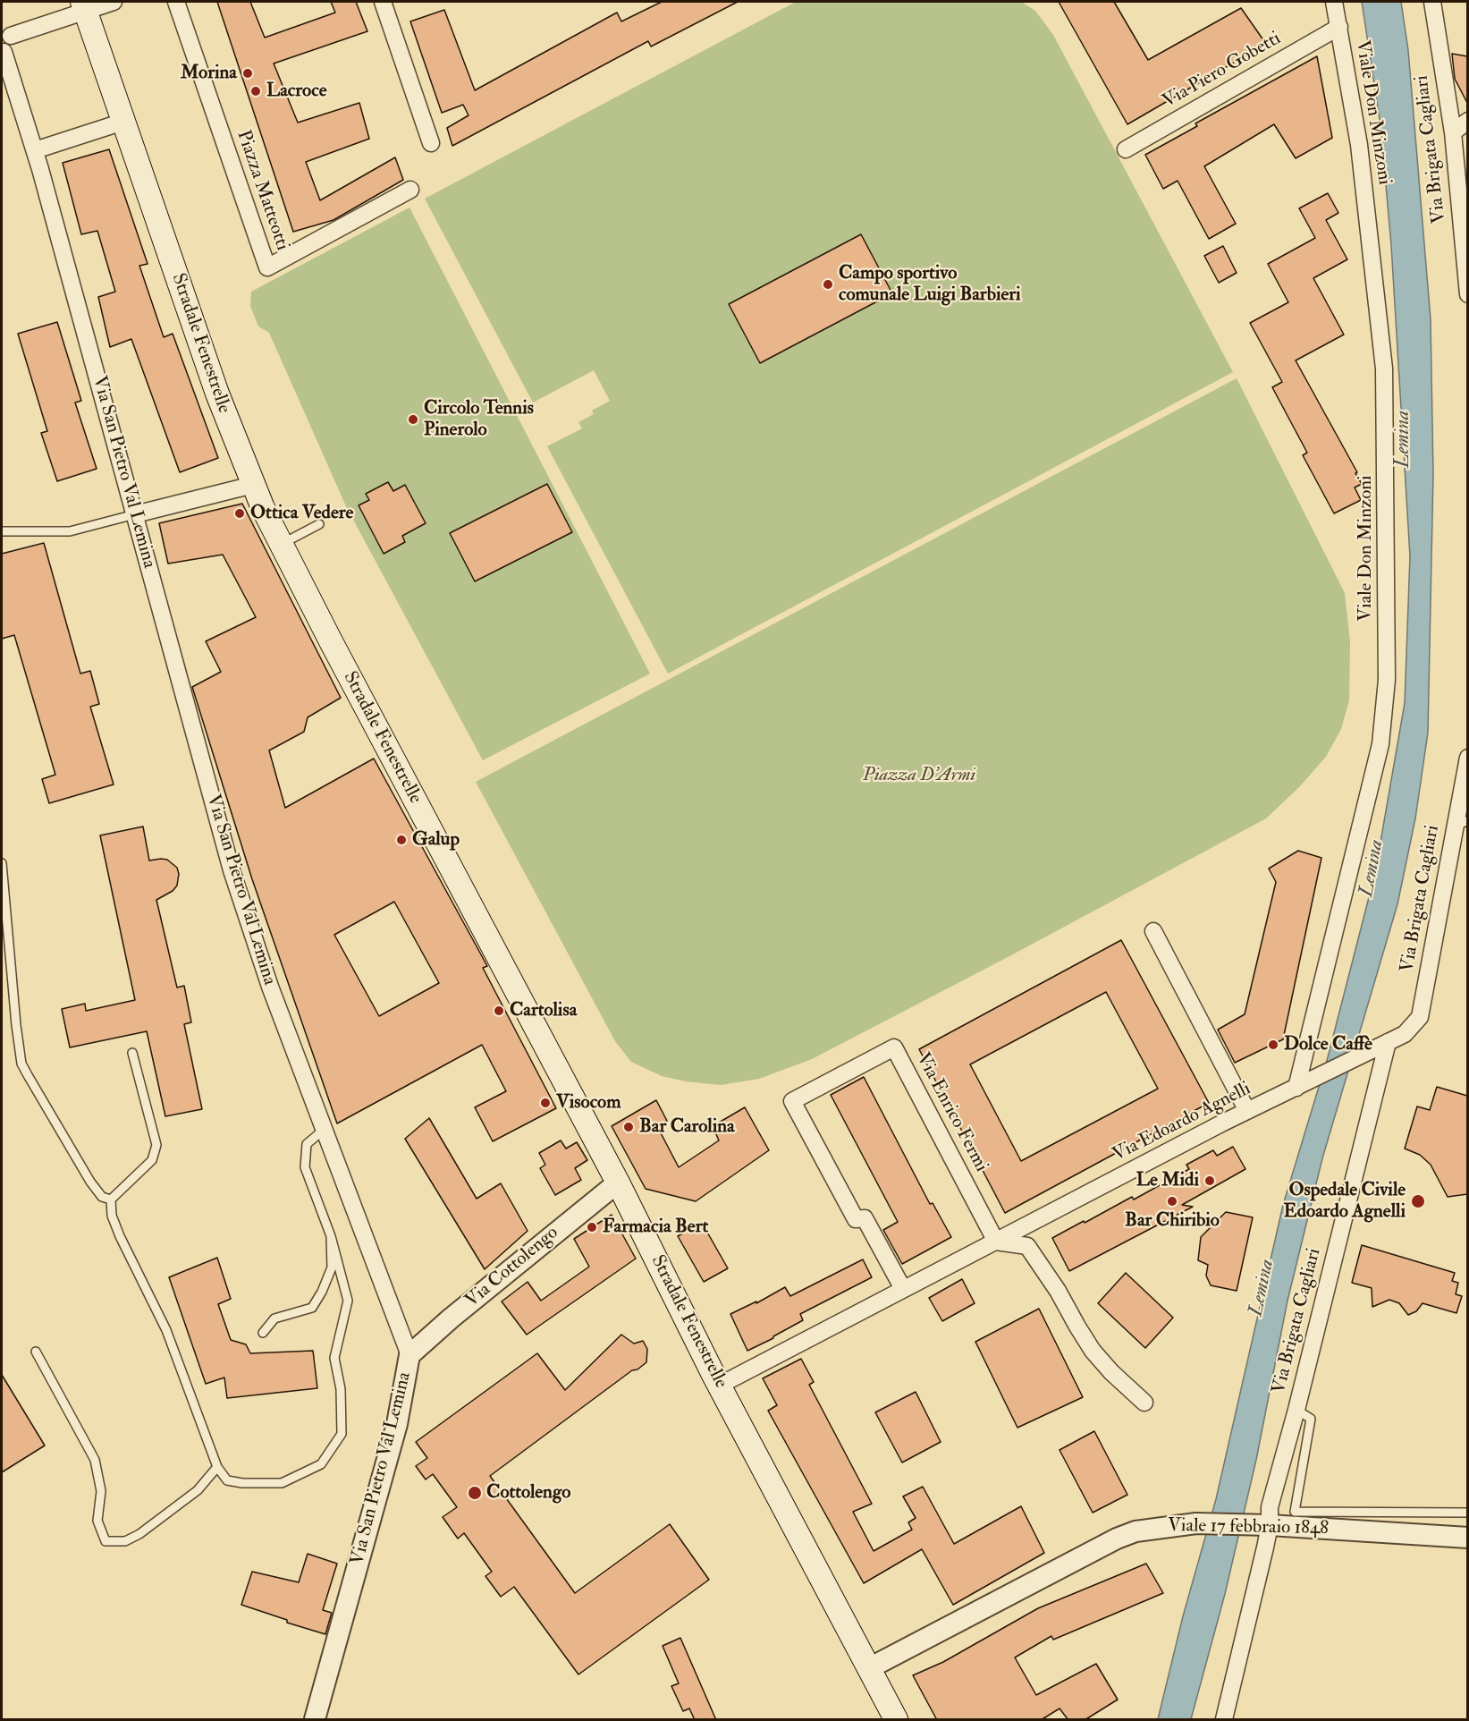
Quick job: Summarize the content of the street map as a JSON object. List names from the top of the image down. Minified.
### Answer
{"streets":{"main road":["Stradale Fenestrelle"],"street":["Via Piero Gobetti","Viale Don Minzoni","Via Brigata Cagliari","Piazza Matteotti","Via San Pietro Val Lemina","Via Enrico Fermi","Via Edoardo Agnelli","Via Cottolengo","Viale 17 febbraio 1848"]},"crossings":[["Via Piero Gobetti","Viale Don Minzoni"],["Viale Don Minzoni","Via Edoardo Agnelli"],["Via Brigata Cagliari","Via Edoardo Agnelli"],["Via Brigata Cagliari","Viale 17 febbraio 1848"],["Stradale Fenestrelle","Via Edoardo Agnelli"],["Stradale Fenestrelle","Via Cottolengo"],["Stradale Fenestrelle","Viale 17 febbraio 1848"],["Via San Pietro Val Lemina","Via Cottolengo"],["Via Enrico Fermi","Via Edoardo Agnelli"]],"water":["Lemina"],"parks":["Piazza D'Armi"],"places":["Morina","Lacroce","Campo sportivo comunale Luigi Barbieri","Circolo Tennis Pinerolo","Ottica Vedere","Galup","Cartolisa","Dolce Caffè","Visocom","Bar Carolina","Le Midi","Bar Chiribio","Ospedale Civile Edoardo Agnelli","Farmacia Bert","Cottolengo"]}
